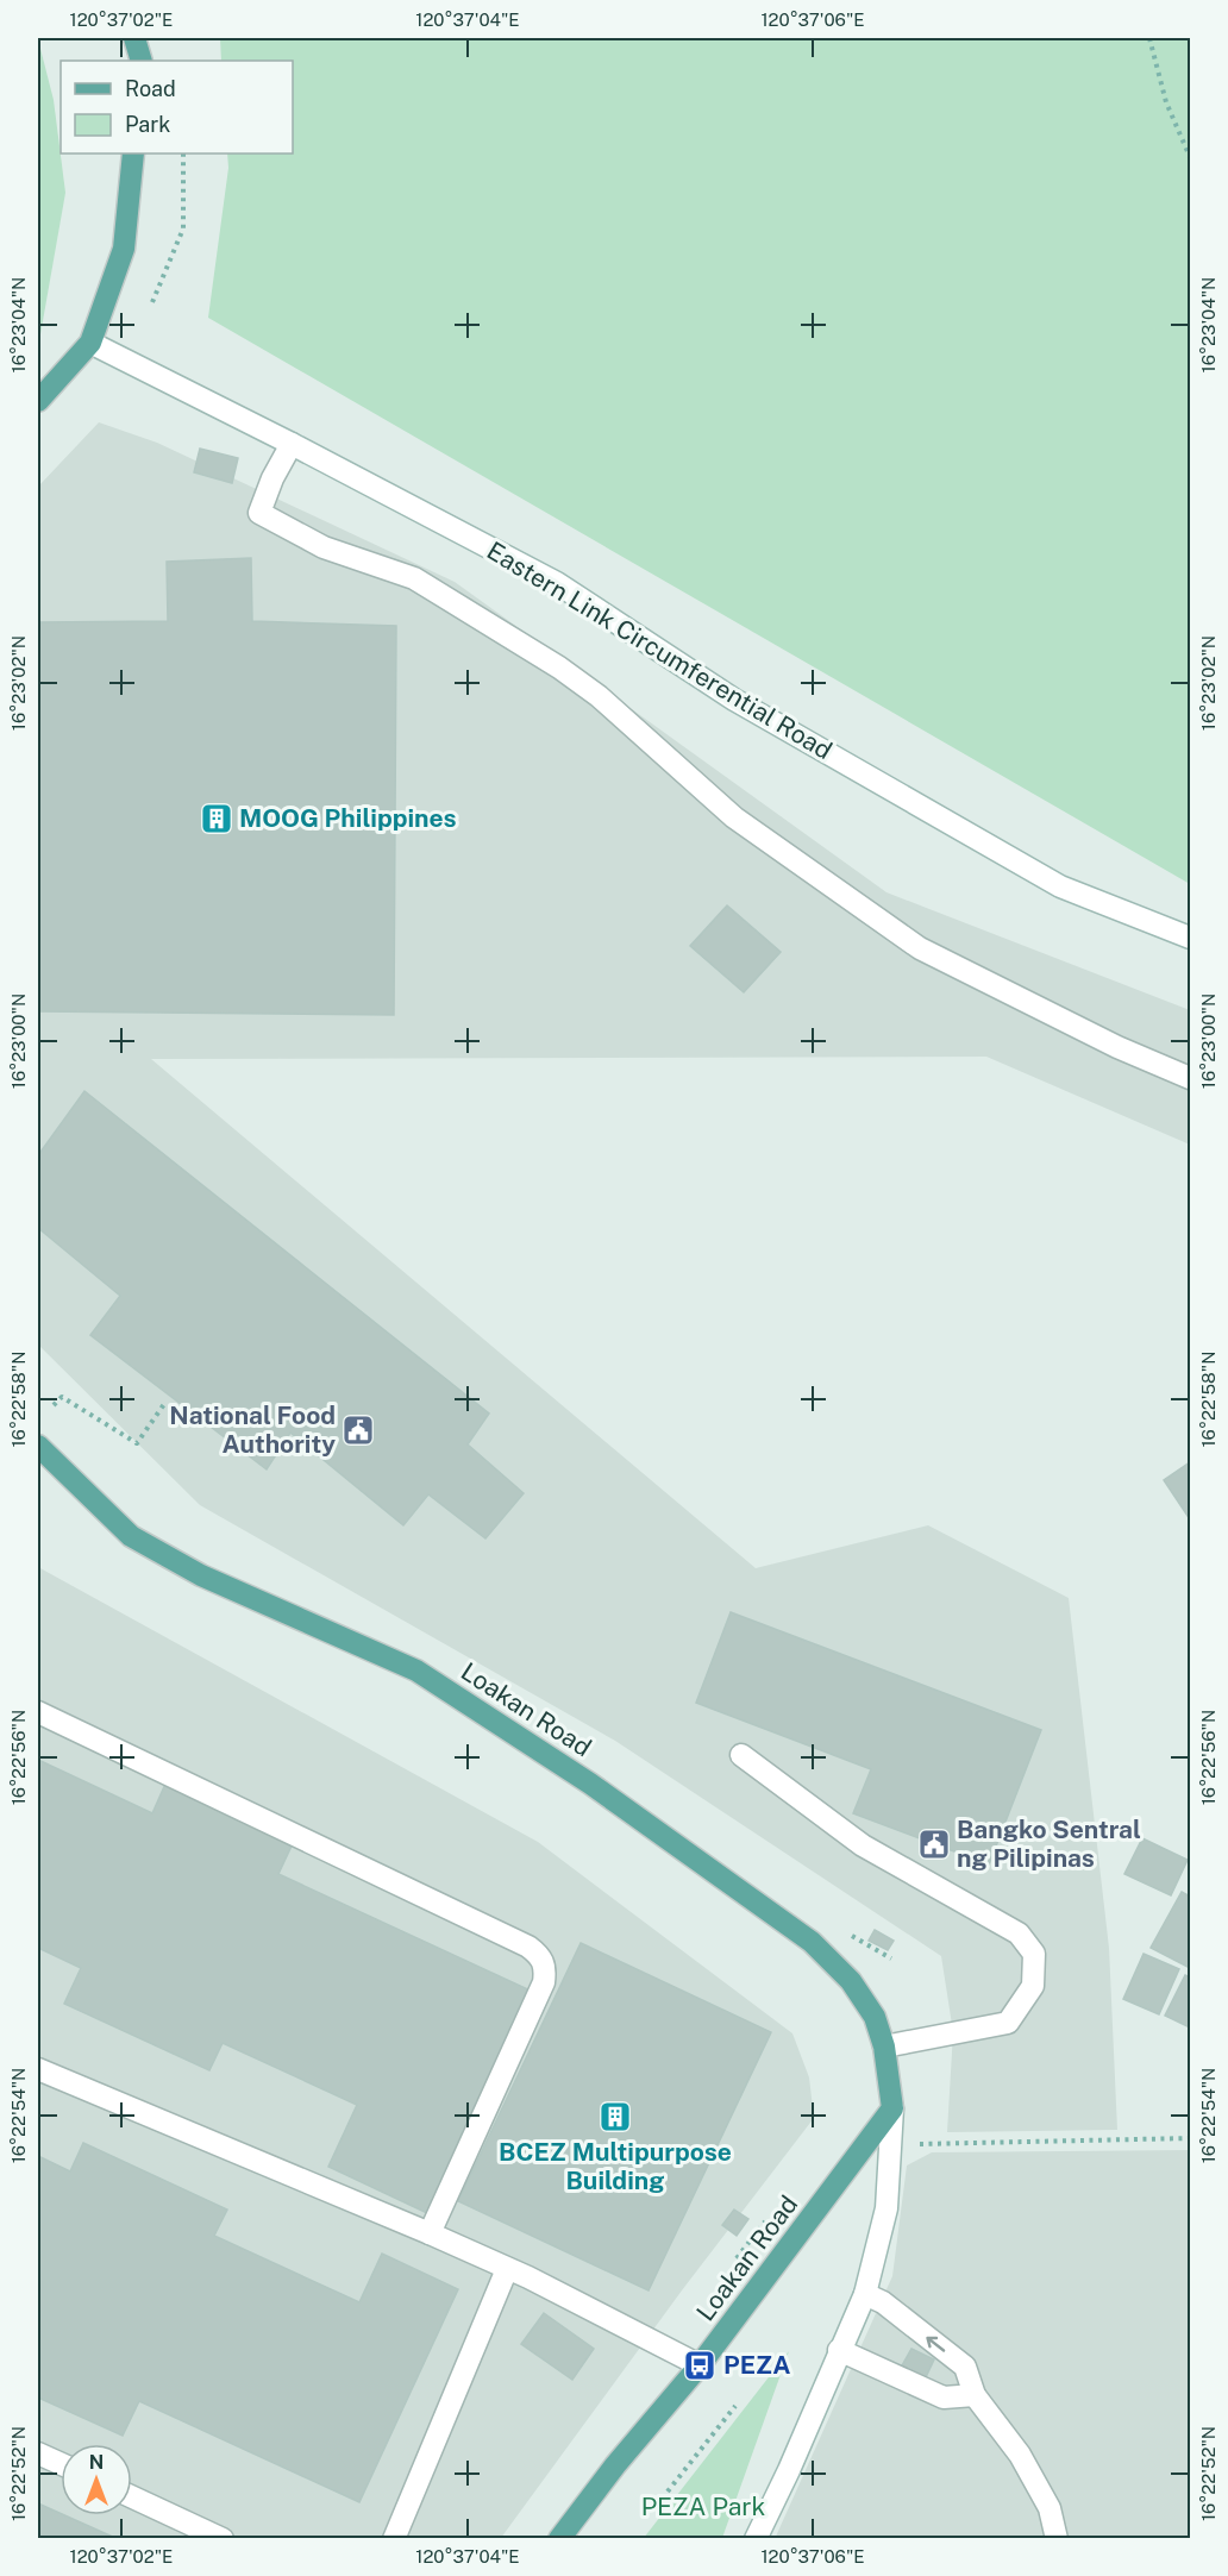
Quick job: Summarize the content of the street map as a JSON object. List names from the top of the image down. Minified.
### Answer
{"streets":{"main road":["Eastern Link Circumferential Road","Loakan Road"]},"parks":["PEZA Park"],"places":{"building":["MOOG Philippines","BCEZ Multipurpose Building"],"public building":["National Food Authority","Bangko Sentral ng Pilipinas"],"bus stop":["PEZA"]},"legend":["Road","Park"],"north":"top","coordinates":["120°37'02\"E","120°37'04\"E","120°37'06\"E","16°23'04\"N","16°23'02\"N","16°23'00\"N","16°22'58\"N","16°22'56\"N","16°22'54\"N","16°22'52\"N"]}
